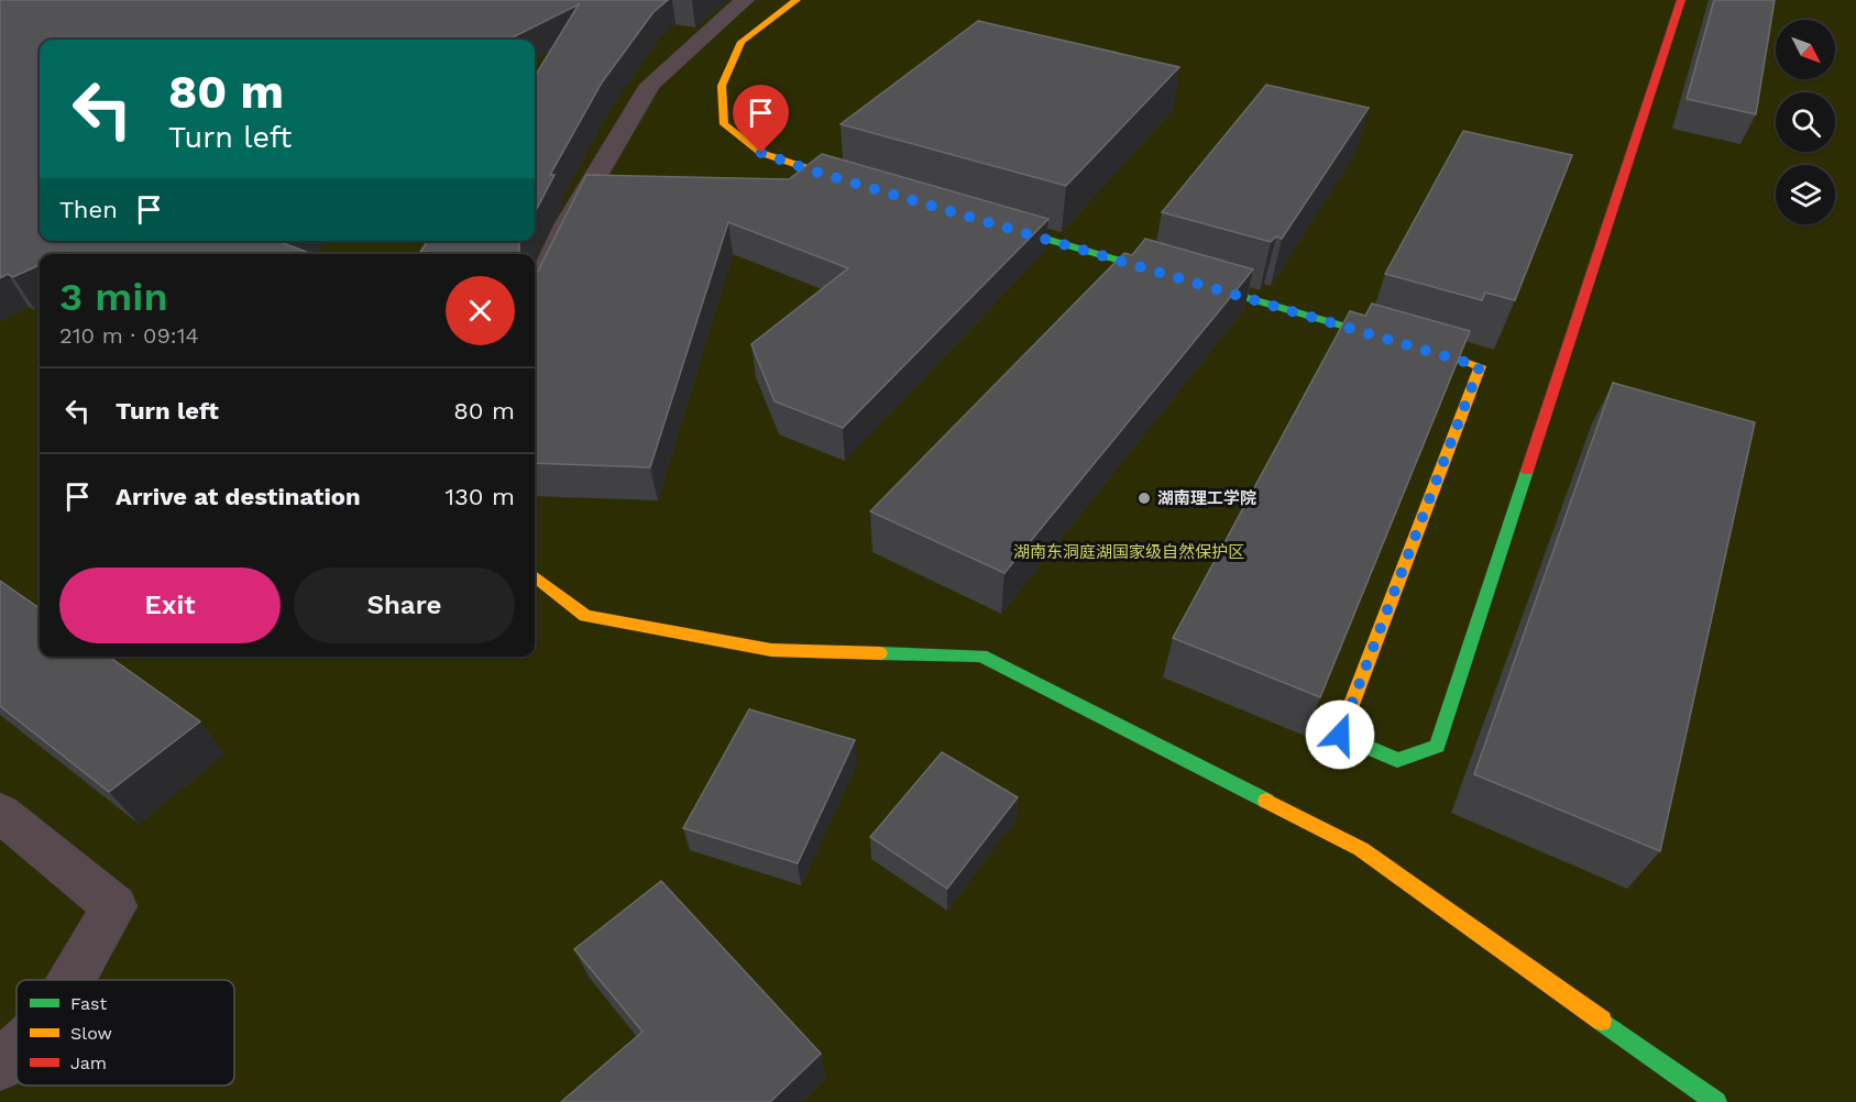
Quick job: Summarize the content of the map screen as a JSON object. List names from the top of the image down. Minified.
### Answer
{"parks":["湖南东洞庭湖国家级自然保护区"],"places":["湖南理工学院"],"legend":["Fast","Slow","Jam"],"north":"bottom right","page":{"turn":["80 m","Turn left"],"then":"Then","heading":["3 min","210 m · 09:14"],"list":[{"name":"Turn left","value":"80 m"},{"name":"Arrive at destination","value":"130 m"}],"buttons":["Exit","Share"]}}
